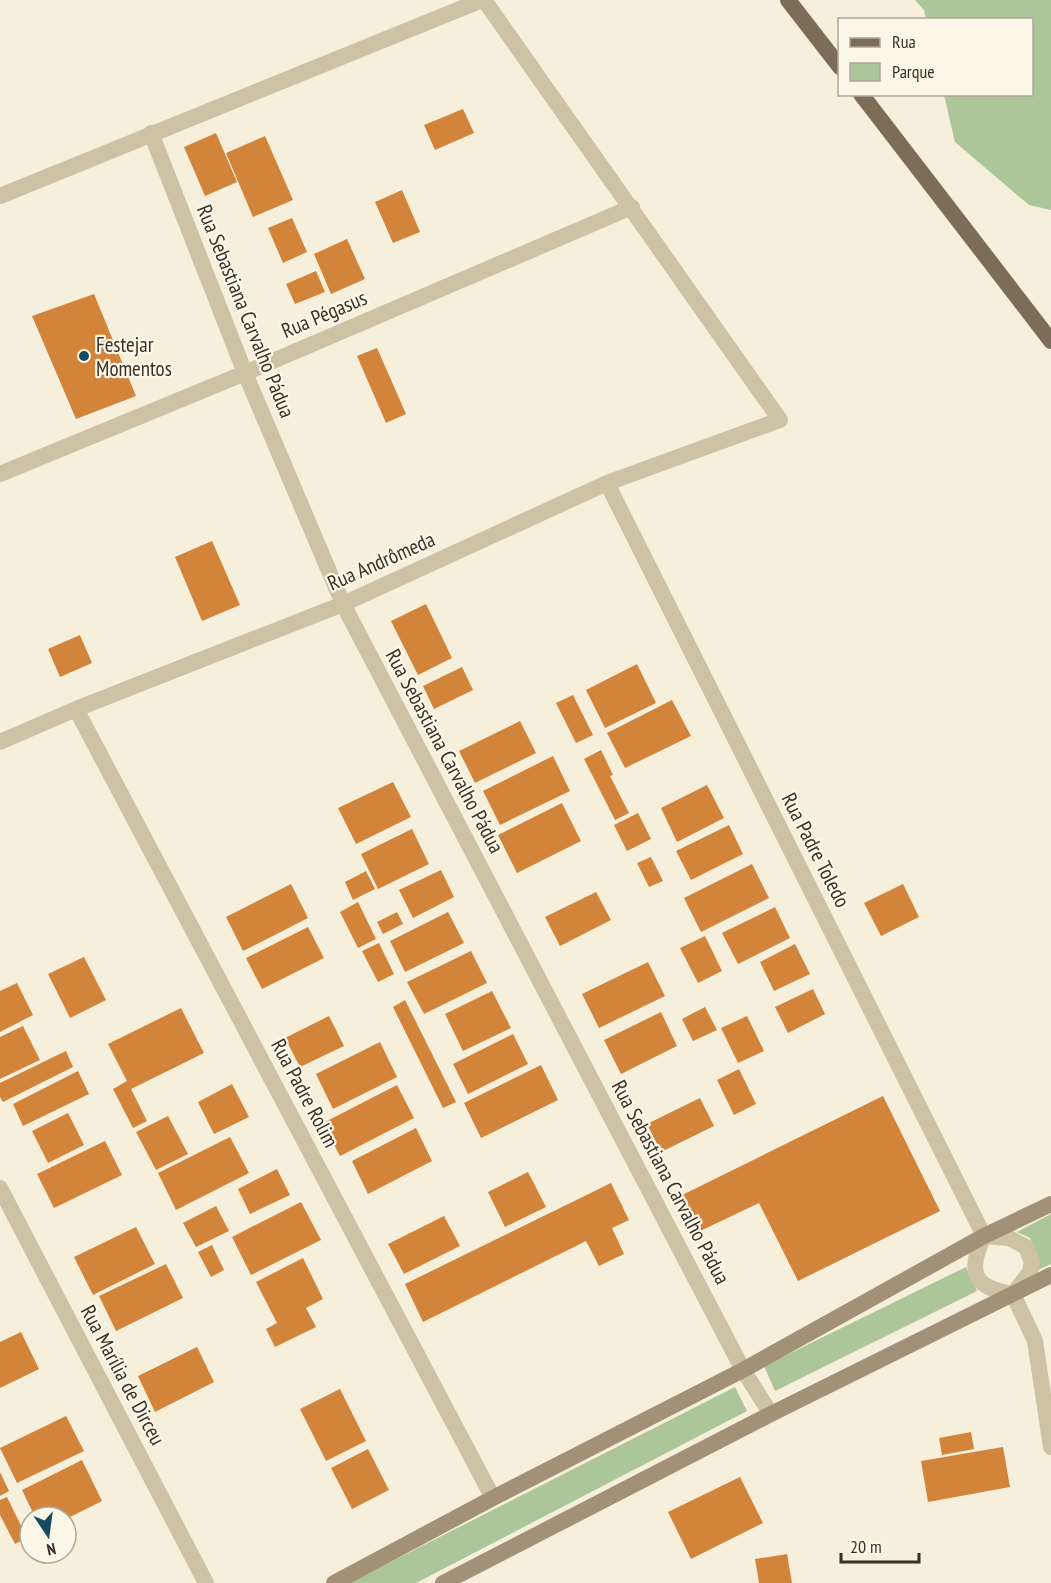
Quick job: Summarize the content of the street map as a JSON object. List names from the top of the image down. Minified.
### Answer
{"streets":{"street":["Rua Sebastiana Carvalho Pádua","Rua Pégasus","Rua Andrômeda","Rua Padre Toledo","Rua Padre Rolim","Rua Marília de Dirceu"]},"crossings":[["Rua Sebastiana Carvalho Pádua","Rua Pégasus"],["Rua Sebastiana Carvalho Pádua","Rua Andrômeda"],["Rua Pégasus","Rua Andrômeda"],["Rua Andrômeda","Rua Padre Toledo"],["Rua Andrômeda","Rua Padre Rolim"]],"places":["Festejar Momentos"],"legend":["Rua","Parque"],"scale_bar":"20 m","north":"bottom"}
